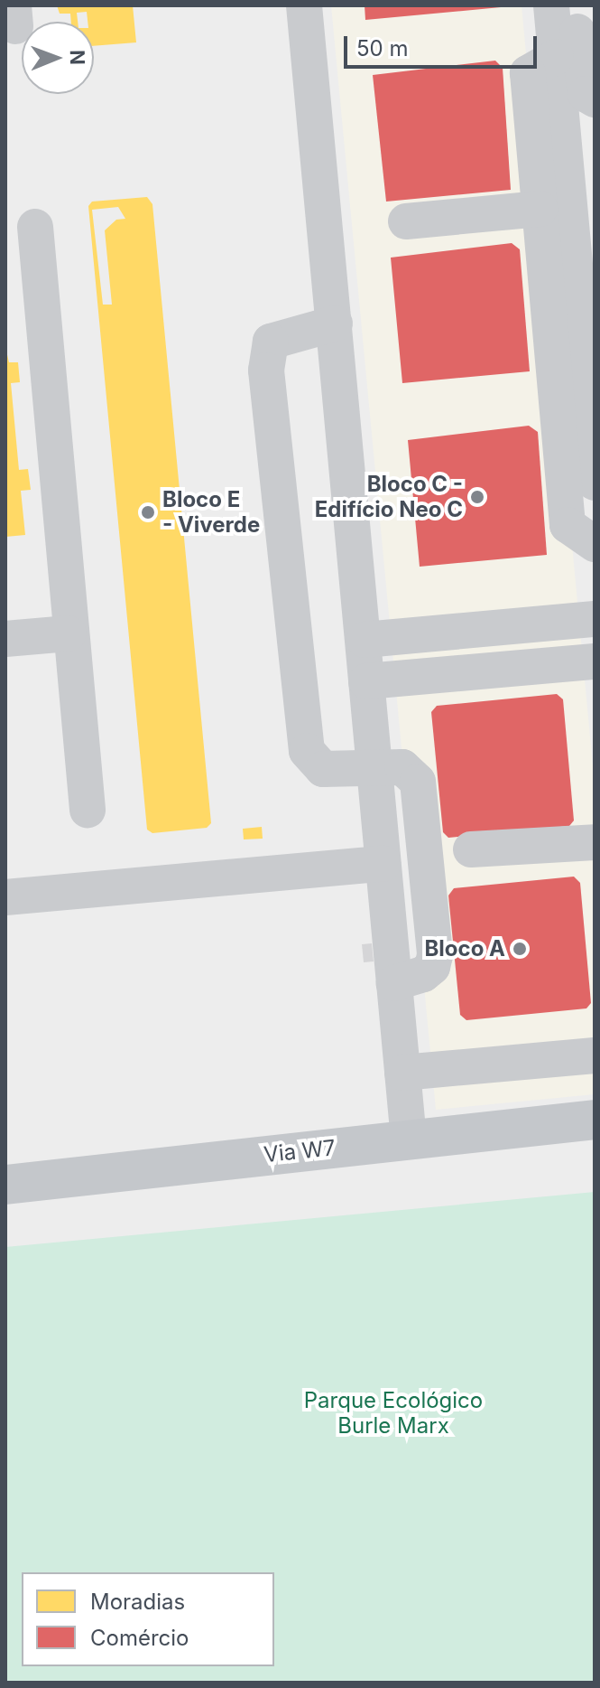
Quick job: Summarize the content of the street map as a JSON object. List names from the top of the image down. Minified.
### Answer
{"streets":{"main road":["Via W7"]},"parks":["Parque Ecológico Burle Marx"],"places":["Bloco C - Edifício Neo C","Bloco E - Viverde","Bloco A"],"legend":["Moradias","Comércio"],"scale_bar":"50 m","north":"right"}
